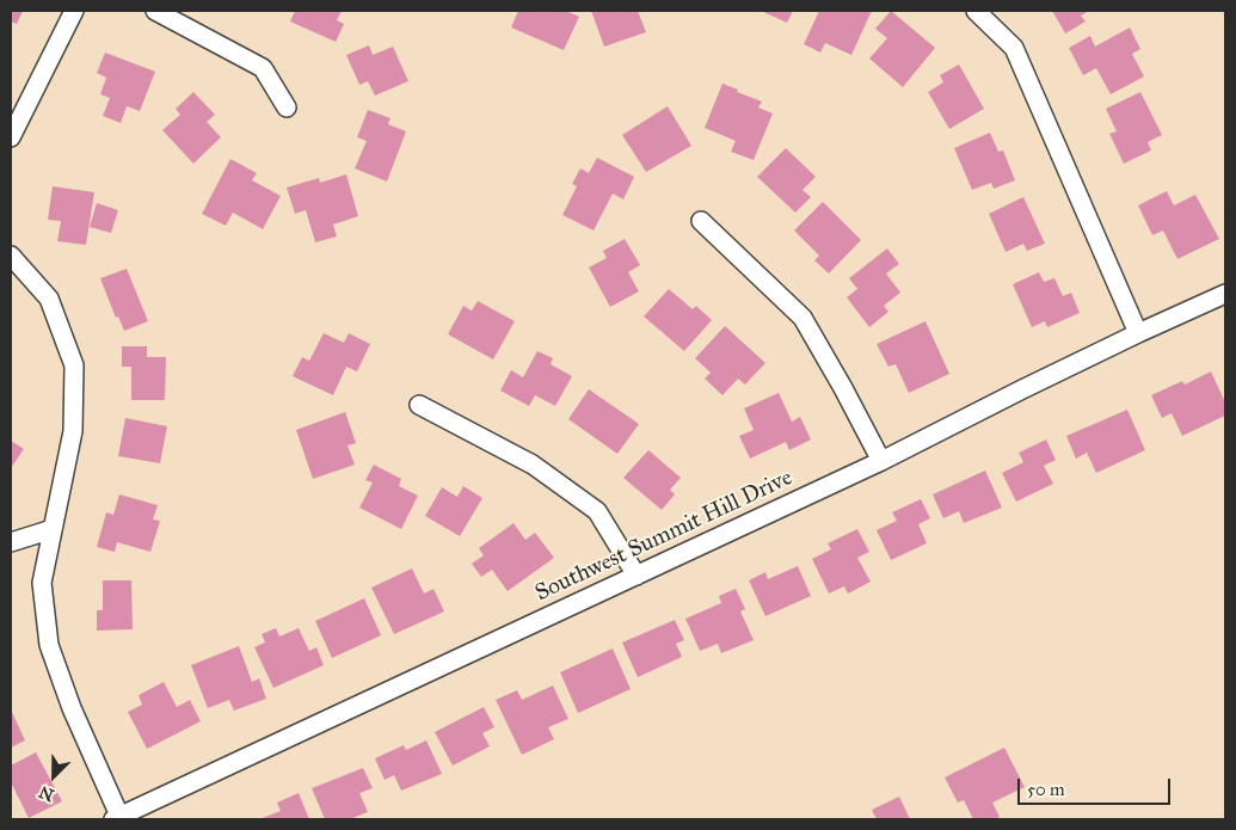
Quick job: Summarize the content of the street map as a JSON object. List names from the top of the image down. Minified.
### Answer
{"streets":{"street":["Southwest Summit Hill Drive"]},"scale_bar":"50 m","north":"bottom left"}
